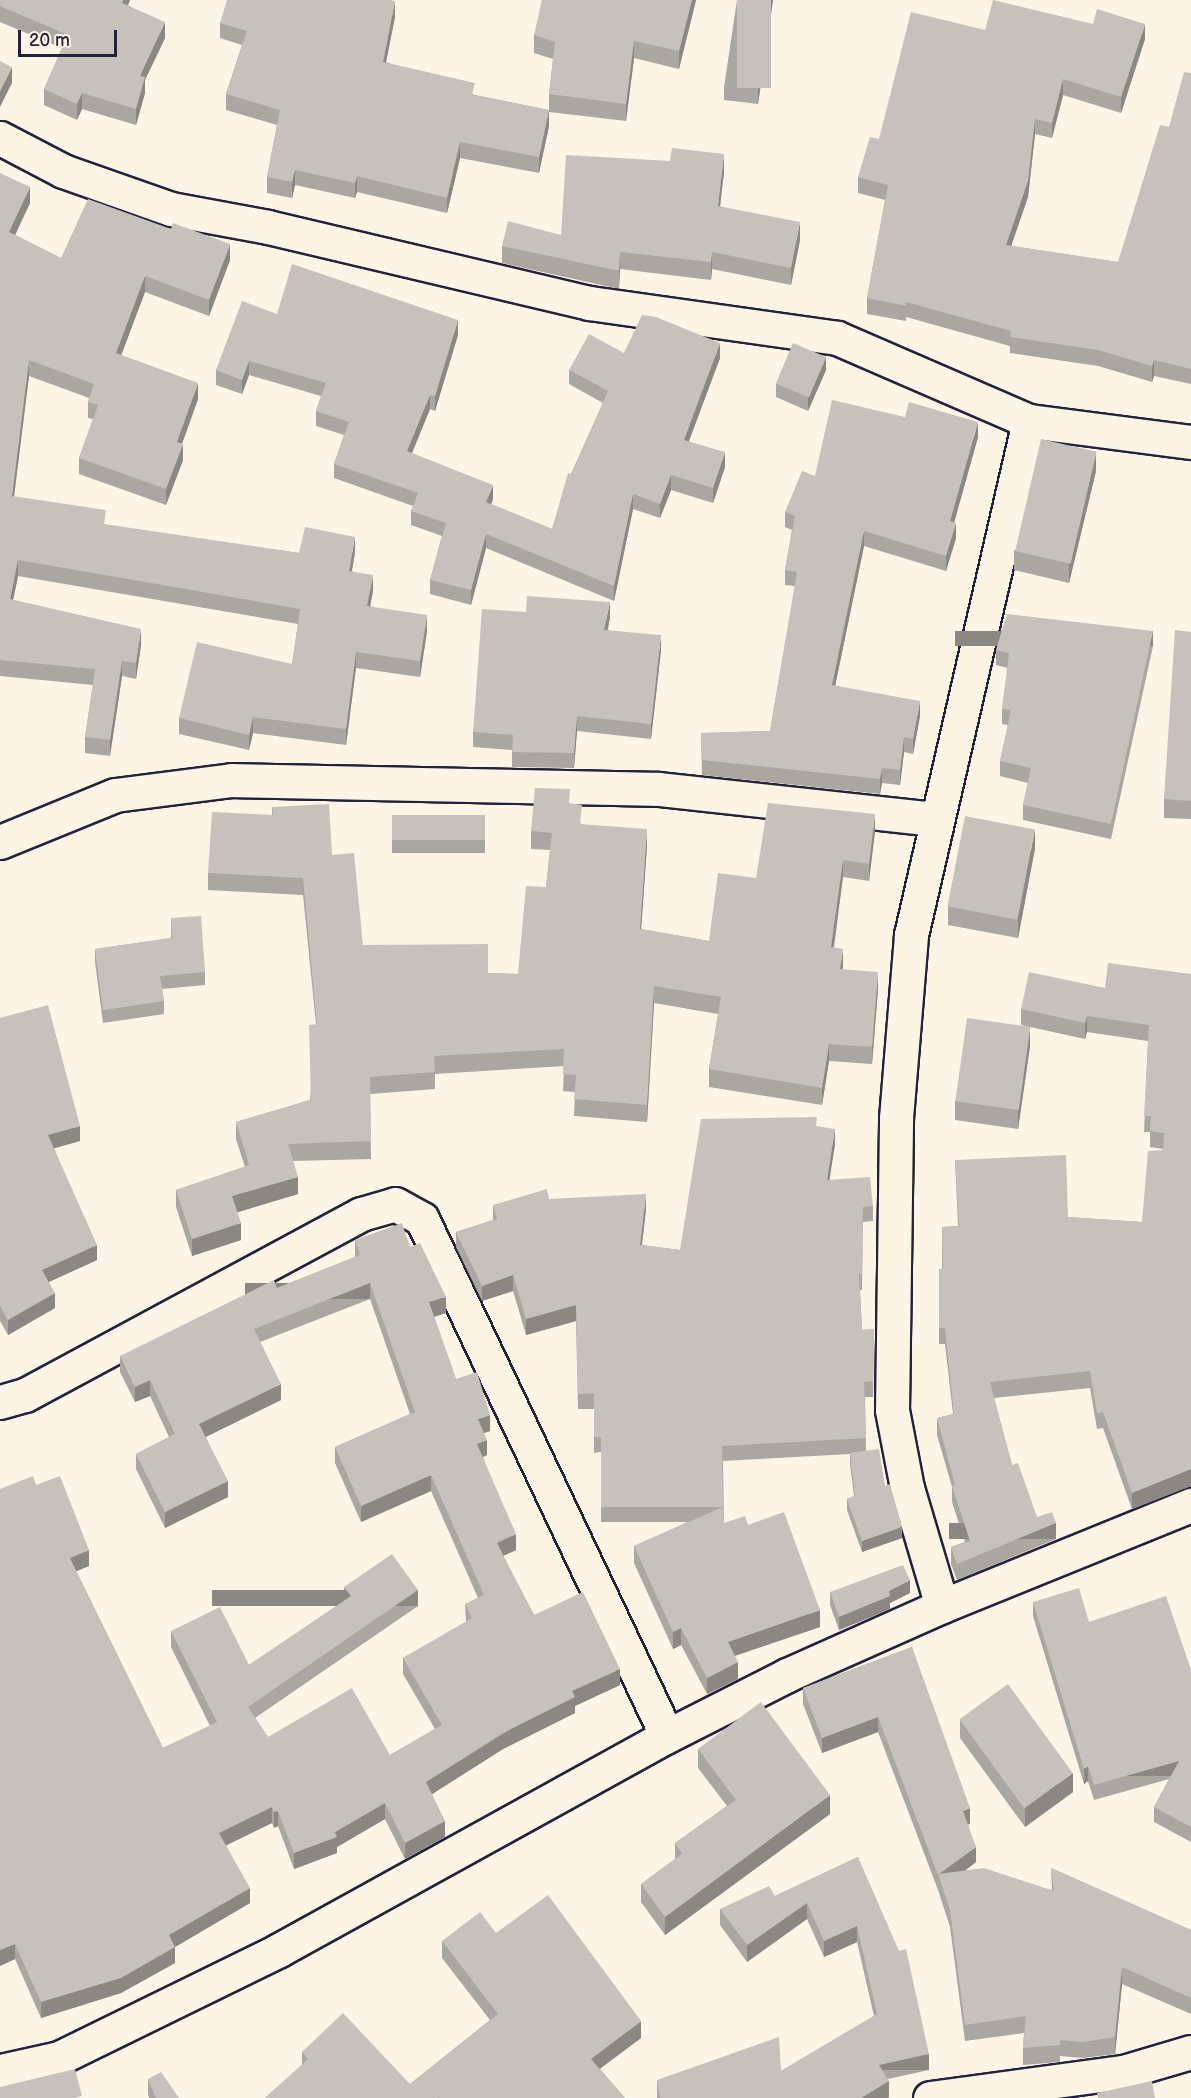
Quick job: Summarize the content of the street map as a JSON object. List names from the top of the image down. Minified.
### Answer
{"scale_bar":"20 m"}
